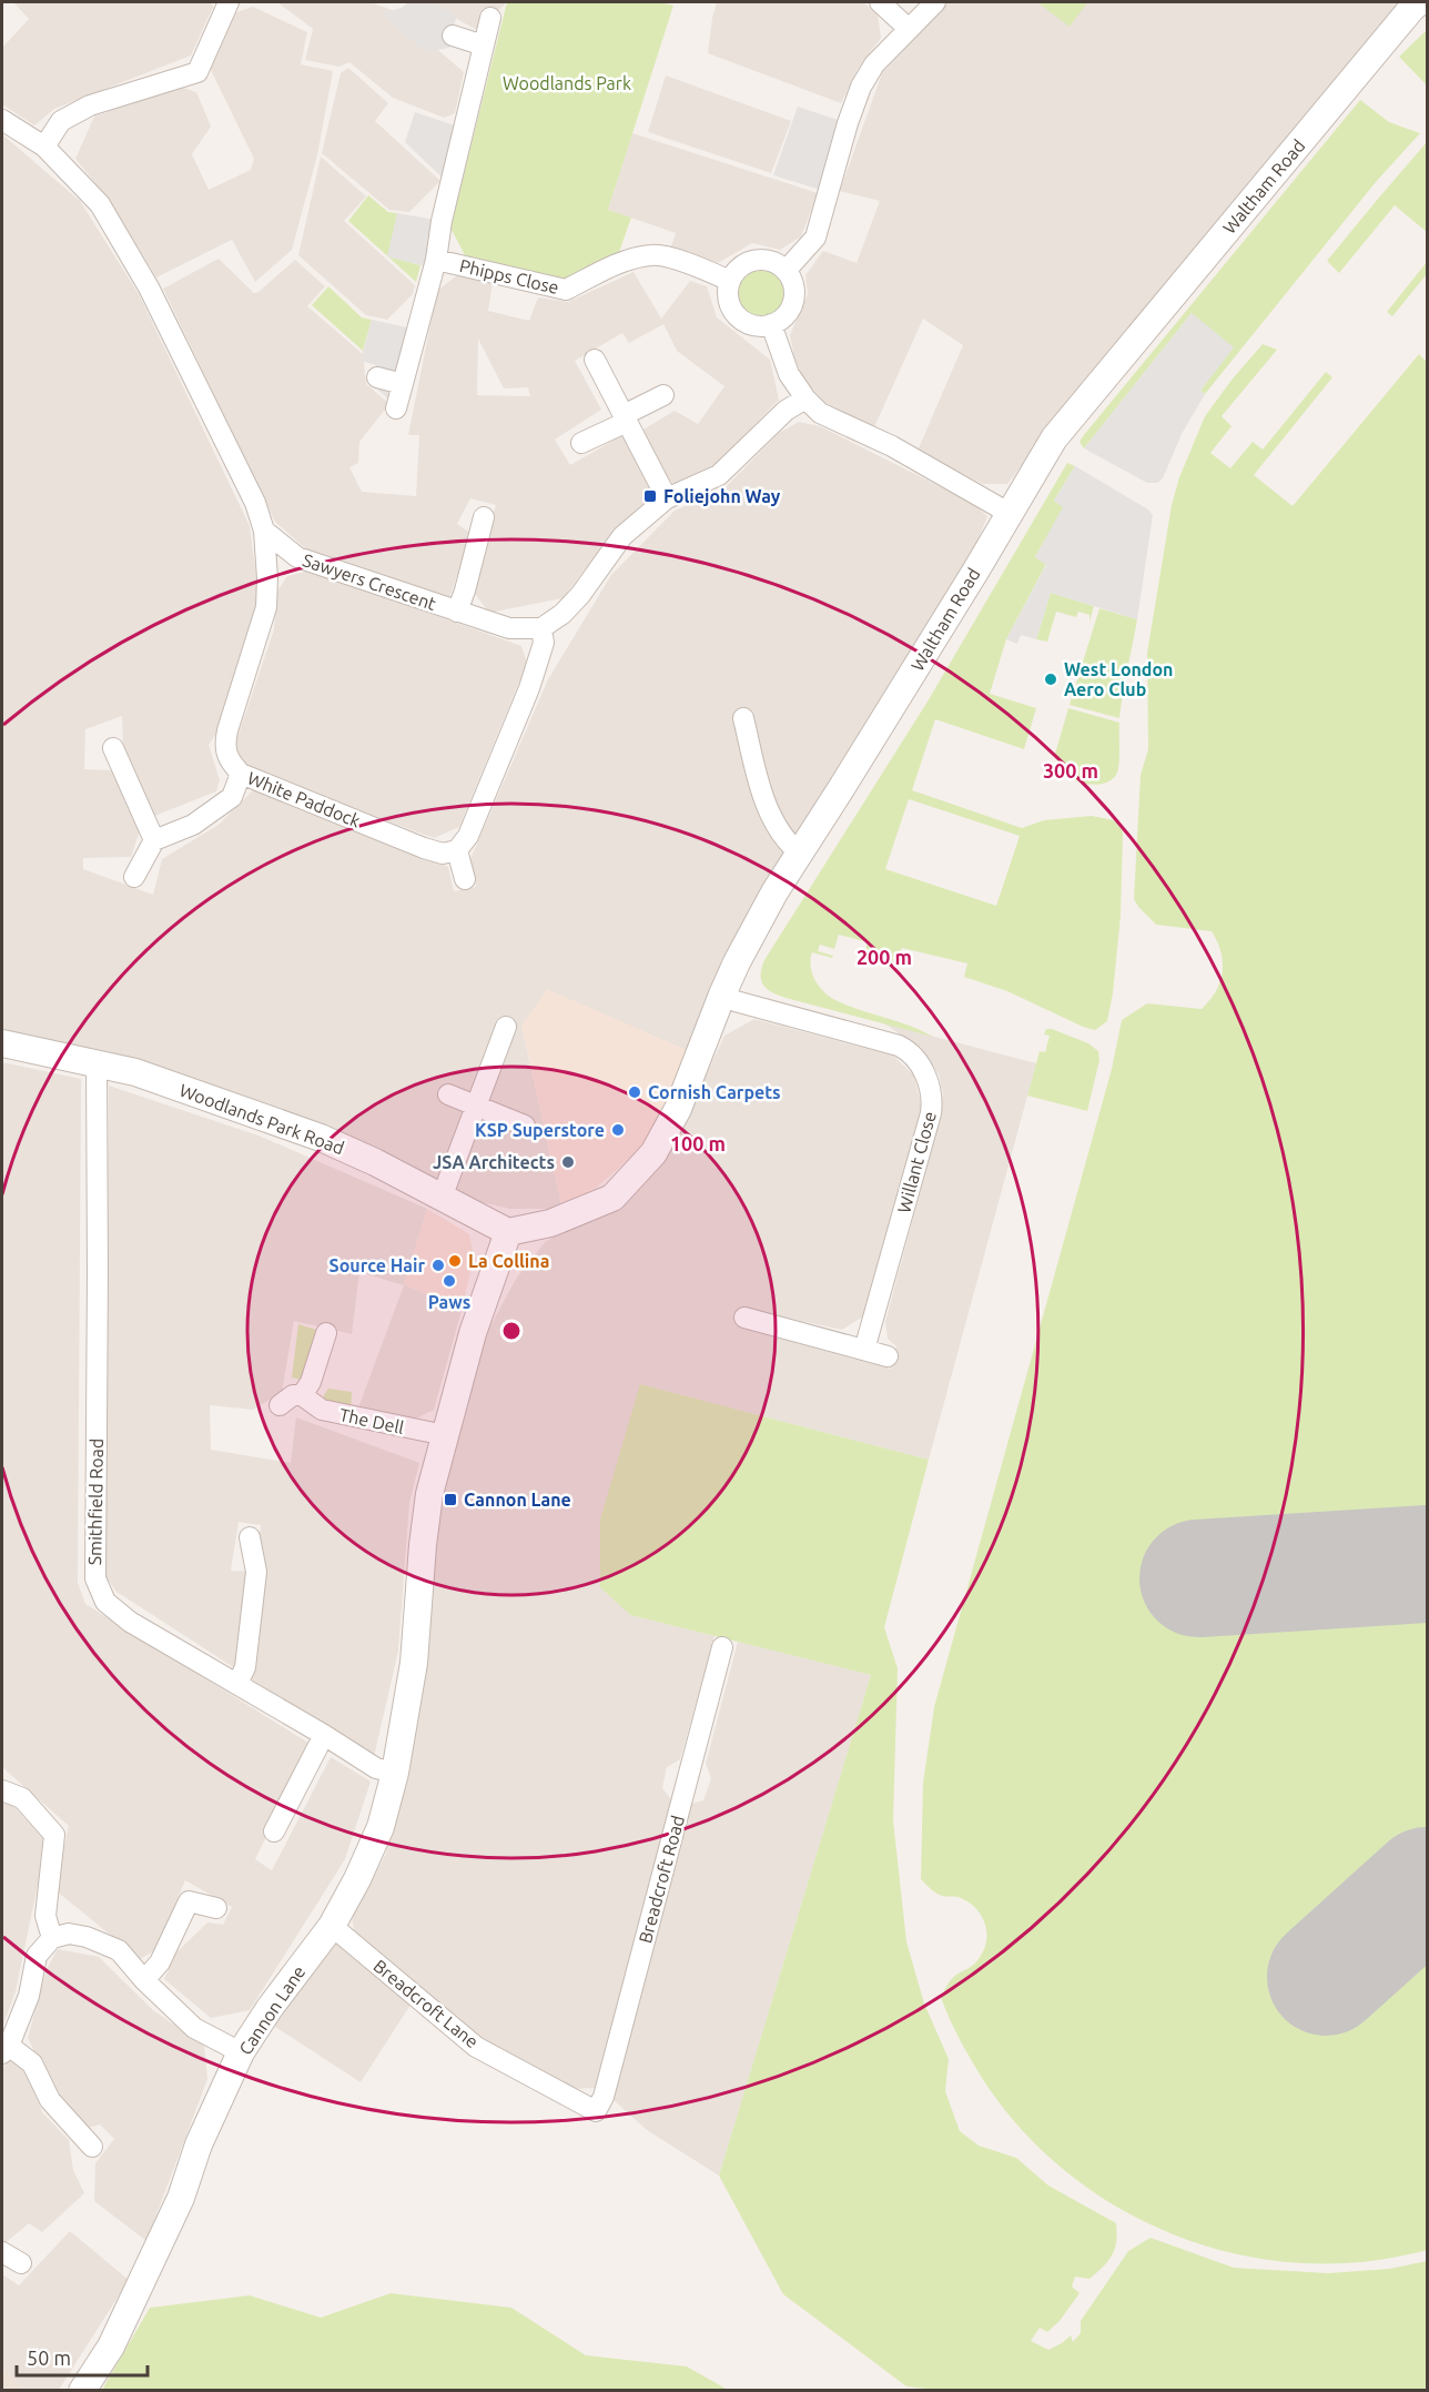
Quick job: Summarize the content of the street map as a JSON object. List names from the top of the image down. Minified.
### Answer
{"streets":{"street":["Waltham Road","Phipps Close","Sawyers Crescent","White Paddock","Woodlands Park Road","Willant Close","The Dell","Smithfield Road","Breadcroft Road","Breadcroft Lane","Cannon Lane"]},"crossings":[["Waltham Road","Woodlands Park Road"],["Waltham Road","Willant Close"],["Waltham Road","Cannon Lane"],["Sawyers Crescent","White Paddock"],["Woodlands Park Road","Smithfield Road"],["Woodlands Park Road","Cannon Lane"],["The Dell","Cannon Lane"],["Smithfield Road","Cannon Lane"],["Breadcroft Road","Breadcroft Lane"],["Breadcroft Lane","Cannon Lane"]],"parks":["Woodlands Park"],"places":{"transit":["Foliejohn Way","Cannon Lane"],"other":["West London Aero Club","Cornish Carpets","KSP Superstore","JSA Architects","La Collina","Source Hair","Paws"]},"scale_bar":"50 m","rings":["300 m","200 m","100 m"]}
